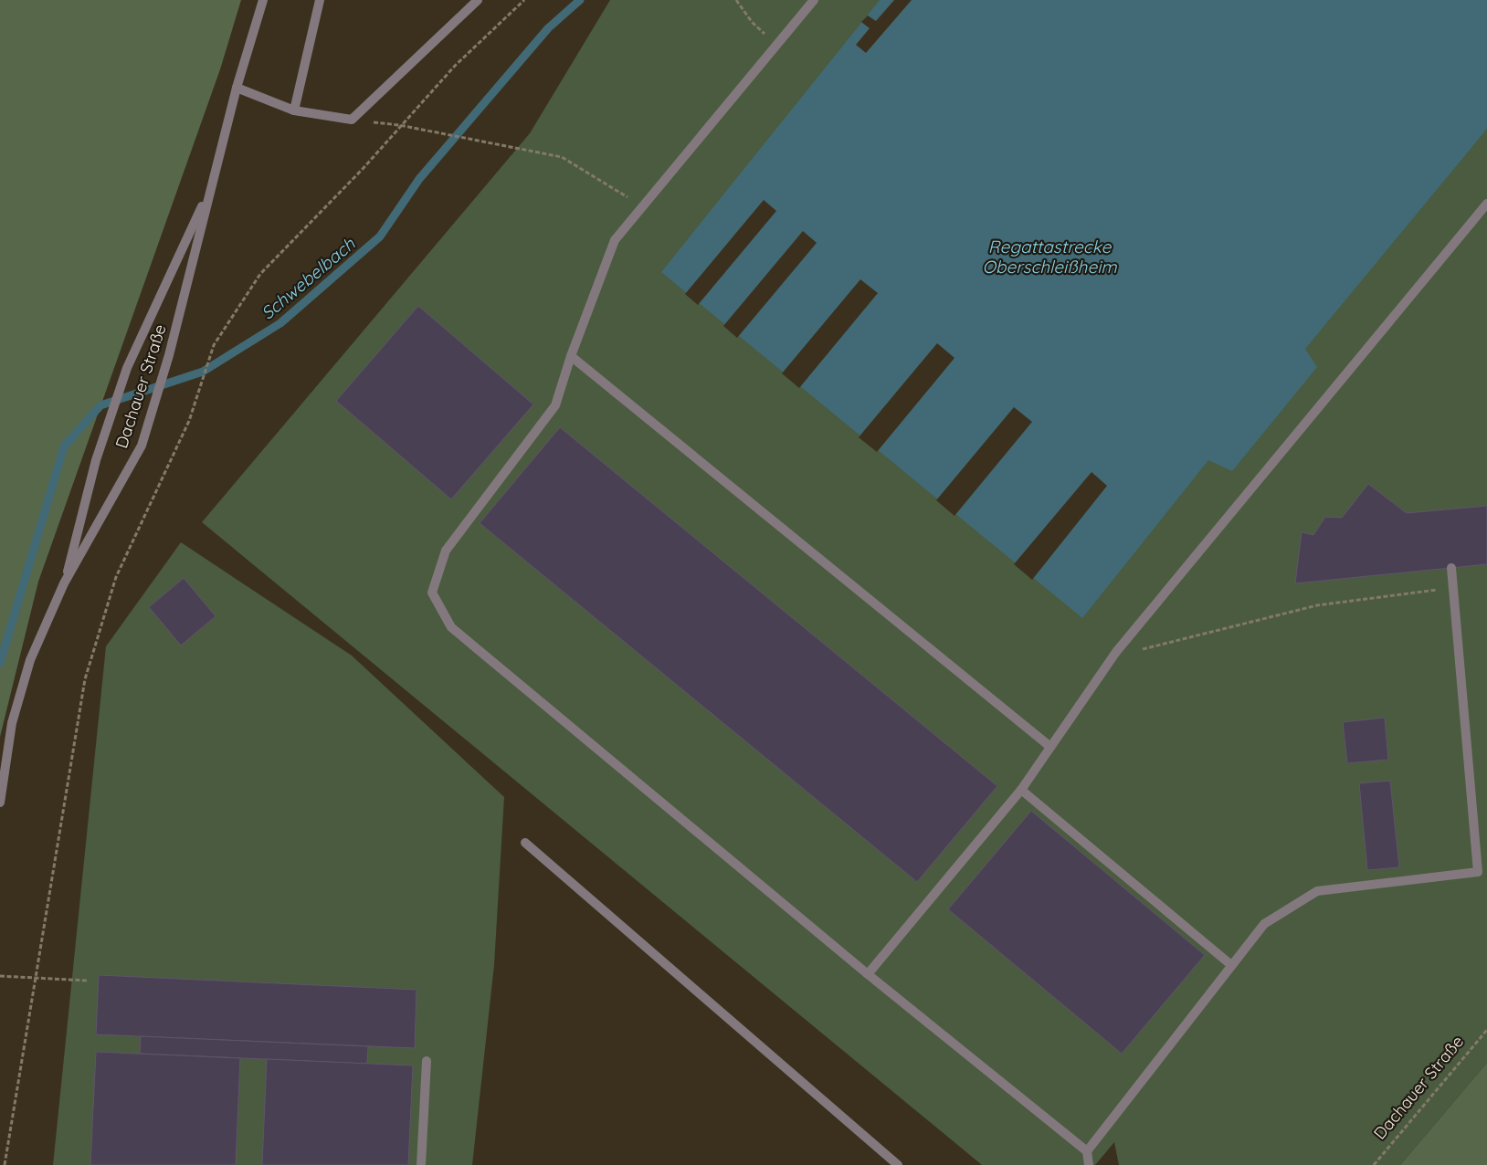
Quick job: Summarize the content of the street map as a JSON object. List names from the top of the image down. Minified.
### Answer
{"streets":{"street":["Dachauer Straße"]},"water":["Regattastrecke Oberschleißheim","Schwebelbach"]}
